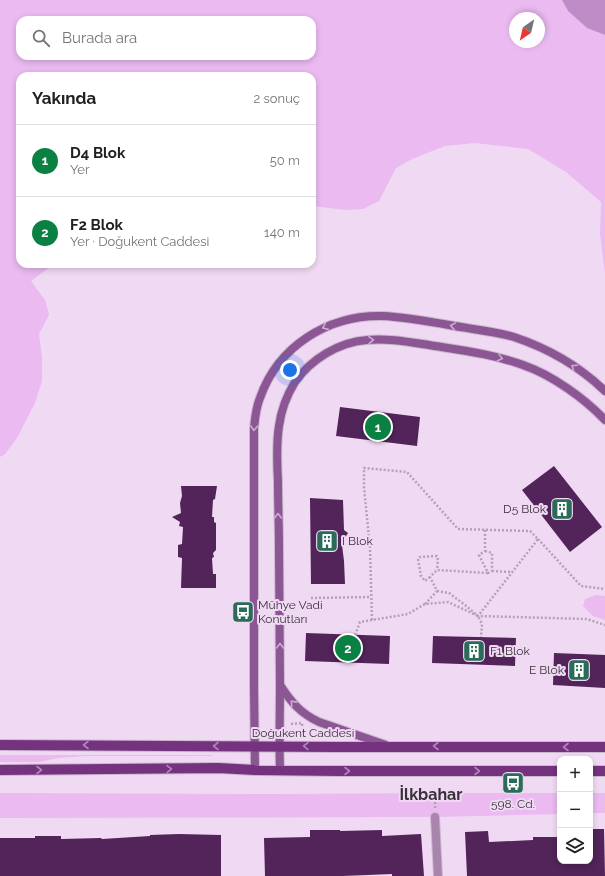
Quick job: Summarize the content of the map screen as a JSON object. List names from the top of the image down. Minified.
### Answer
{"streets":{"main road":["Doğukent Caddesi"]},"districts":["İlkbahar"],"places":{"building":["D5 Blok","I Blok","F1 Blok","E Blok"],"bus stop":["Mühye Vadi Konutları","598. Cd."]},"north":"bottom left","page":{"search":"Burada ara","heading":["Yakında","2 sonuç"],"list":[{"mark":"1","name":"D4 Blok","note":"Yer","value":"50 m"},{"mark":"2","name":"F2 Blok","note":"Yer · Doğukent Caddesi","value":"140 m"}],"pins":["1","2"],"map_buttons":["+","−"]}}
